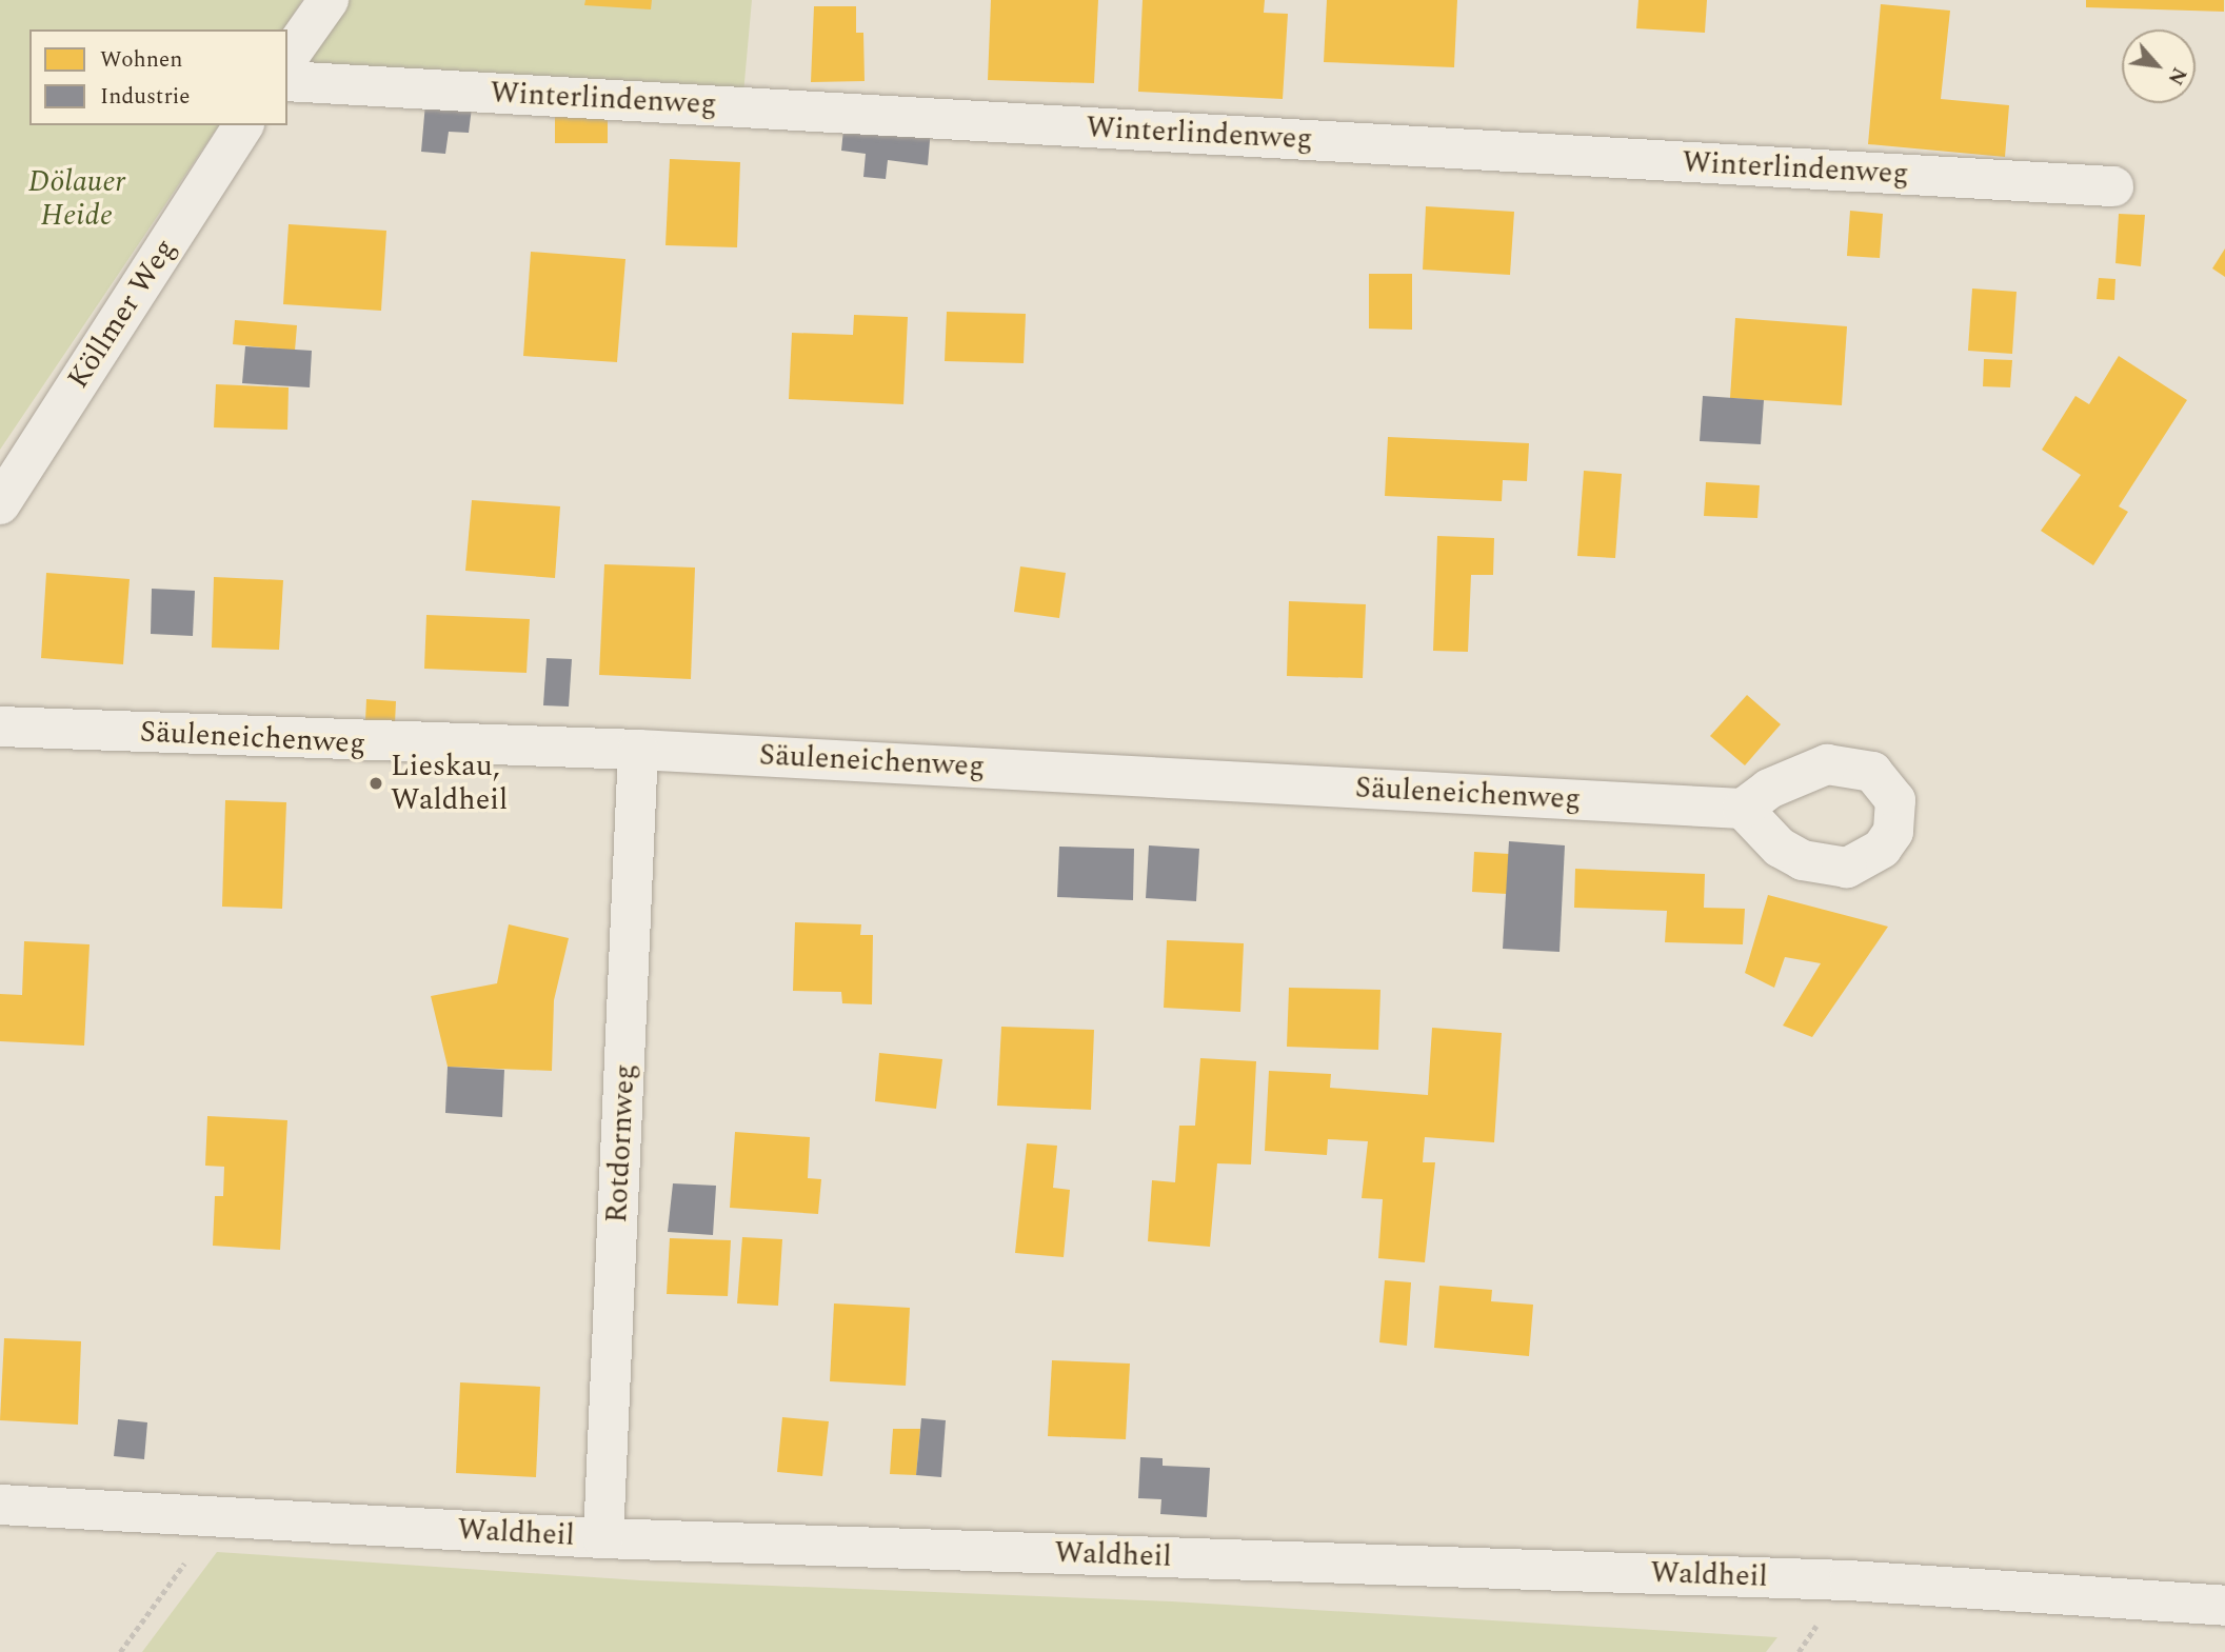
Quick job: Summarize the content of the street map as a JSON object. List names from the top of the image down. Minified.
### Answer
{"streets":{"street":["Winterlindenweg","Köllmer Weg","Säuleneichenweg","Rotdornweg","Waldheil"]},"crossings":[["Säuleneichenweg","Rotdornweg"],["Rotdornweg","Waldheil"]],"parks":["Dölauer Heide"],"places":["Lieskau, Waldheil"],"legend":["Wohnen","Industrie"],"north":"bottom right"}
